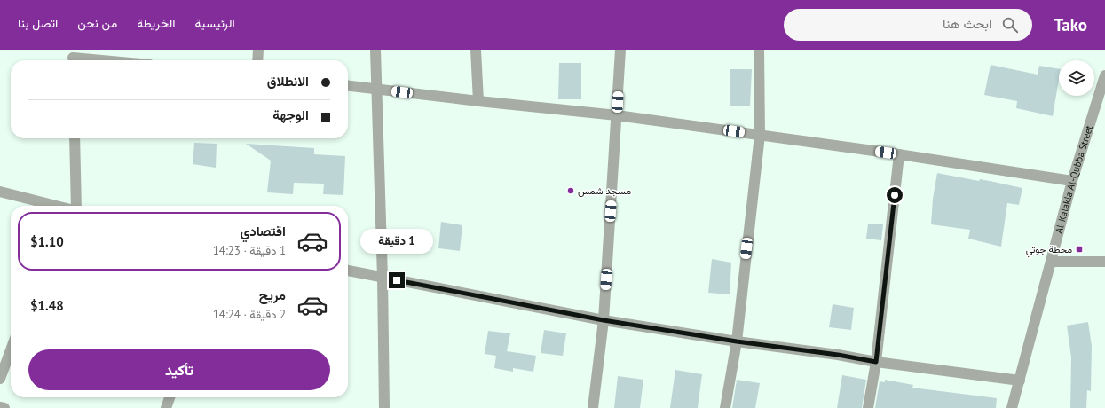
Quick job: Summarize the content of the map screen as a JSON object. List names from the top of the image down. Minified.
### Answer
{"streets":{"street":["Al-Kalakla Al-Qubba Street"]},"places":{"other":["مسجد شمس"],"transit":["محطة جوتي"]},"page":{"header":"Tako","search":"ابحث هنا","nav":["الرئيسية","الخريطة","من نحن","اتصل بنا"],"banner":["الانطلاق","الوجهة"],"list":[{"name":"اقتصادي","note":"1 دقيقة · 14:23","value":"$1.10"},{"name":"مريح","note":"2 دقيقة · 14:24","value":"$1.48"}],"bubble":"1 دقيقة","buttons":"تأكيد"}}
